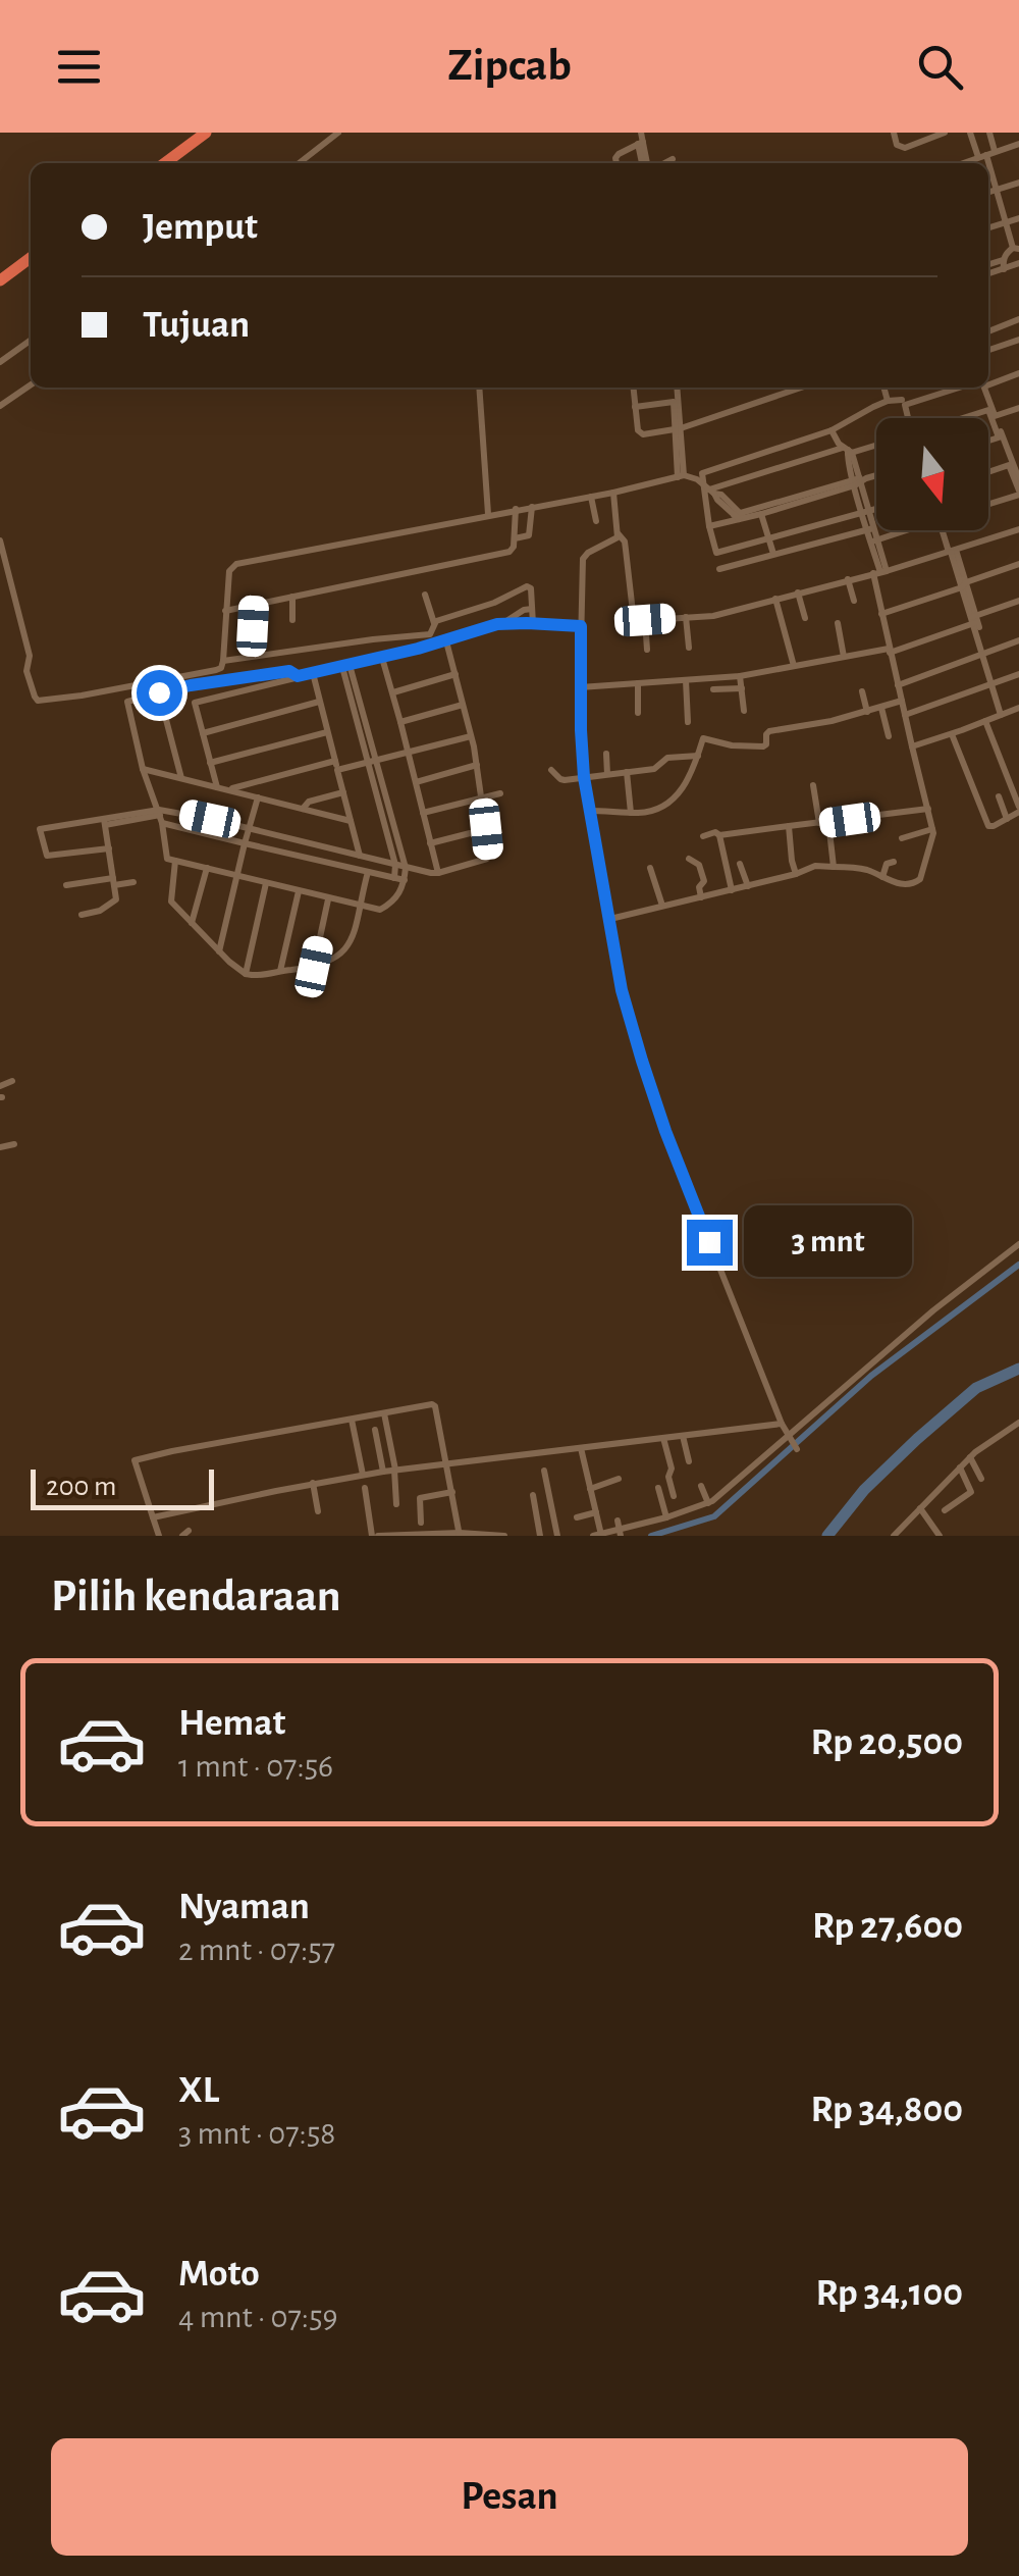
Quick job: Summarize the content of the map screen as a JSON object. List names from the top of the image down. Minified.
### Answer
{"scale_bar":"200 m","north":"bottom","page":{"header":"Zipcab","banner":["Jemput","Tujuan"],"bubble":"3 mnt","scale":"200 m","heading":"Pilih kendaraan","list":[{"name":"Hemat","note":"1 mnt · 07:56","value":"Rp 20,500"},{"name":"Nyaman","note":"2 mnt · 07:57","value":"Rp 27,600"},{"name":"XL","note":"3 mnt · 07:58","value":"Rp 34,800"},{"name":"Moto","note":"4 mnt · 07:59","value":"Rp 34,100"}],"buttons":"Pesan"}}
